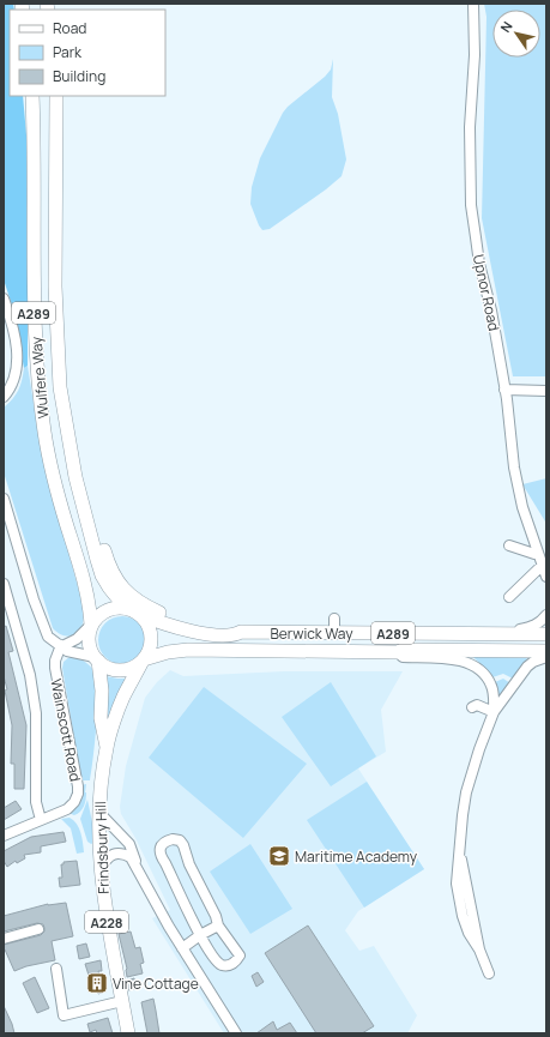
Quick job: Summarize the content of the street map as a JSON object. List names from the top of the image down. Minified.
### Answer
{"streets":{"main road":["A289","Wulfere Way","Berwick Way","Frindsbury Hill","A228"],"street":["Upnor Road","Wainscott Road"]},"crossings":[["A289","Wulfere Way"],["A289","Berwick Way"],["Wulfere Way","Berwick Way"],["Wulfere Way","Frindsbury Hill"],["Wulfere Way","A228"],["Berwick Way","Frindsbury Hill"],["Berwick Way","A228"],["Frindsbury Hill","A228"]],"places":{"school or university":["Maritime Academy"],"building":["Vine Cottage"]},"legend":["Road","Park","Building"],"north":"top left"}
